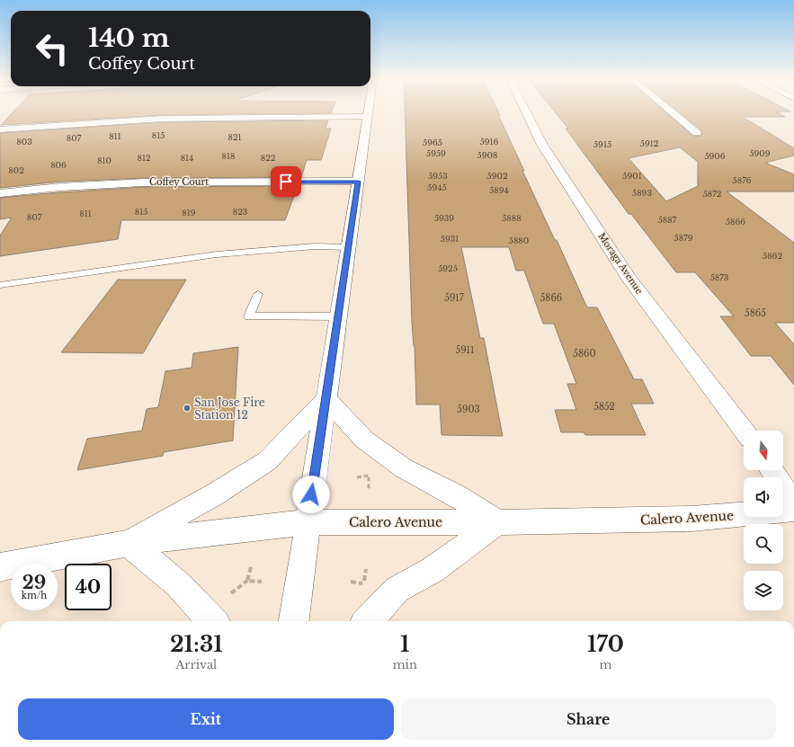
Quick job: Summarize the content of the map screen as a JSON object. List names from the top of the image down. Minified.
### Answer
{"streets":{"street":["Coffey Court","Moraga Avenue","Calero Avenue"]},"places":["San Jose Fire Station 12"],"house_numbers":["815","811","821","807","803","5916","5965","5912","5915","5959","5909","5908","818","5906","812","814","822","810","806","802","5953","5902","5901","5876","5945","5894","5893","5872","815","823","819","811","807","5939","5888","5887","5866","5879","5931","5880","5862","5925","5873","5917","5866","5865","5911","5860","5852","5903"],"north":"bottom","page":{"turn":["140 m","Coffey Court"],"speed":"29 km/h","limit":"40","eta":["21:31","Arrival","1","min","170","m"],"buttons":["Exit","Share"]}}
